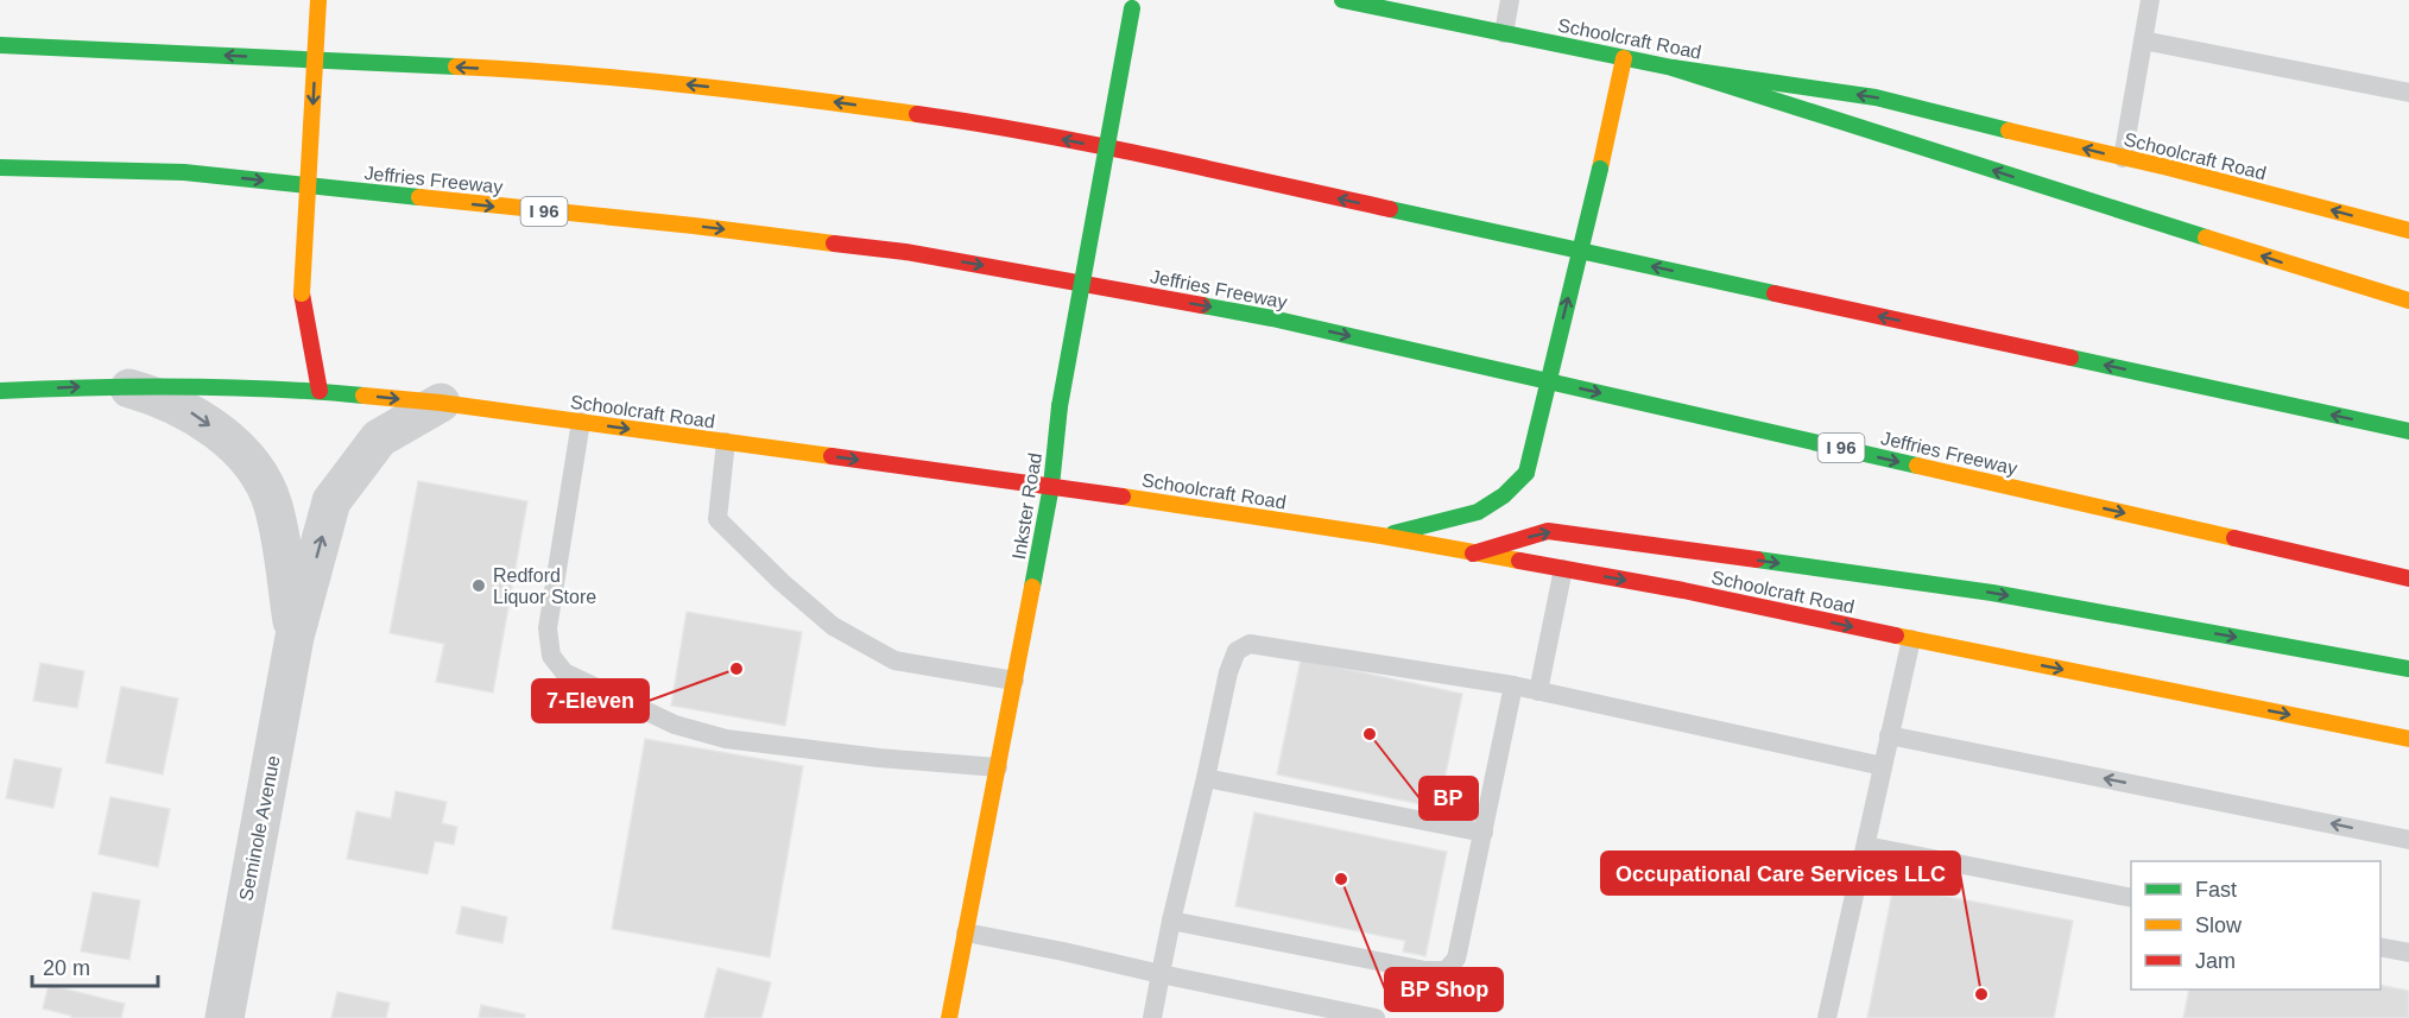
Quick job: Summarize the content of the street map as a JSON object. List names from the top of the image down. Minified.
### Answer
{"streets":{"main road":["Schoolcraft Road","Jeffries Freeway","I 96","Inkster Road"],"street":["Seminole Avenue"]},"crossings":[["Schoolcraft Road","Inkster Road"]],"places":["Redford Liquor Store","7-Eleven","BP","BP Shop","Occupational Care Services LLC"],"legend":["Fast","Slow","Jam"],"scale_bar":"20 m"}
